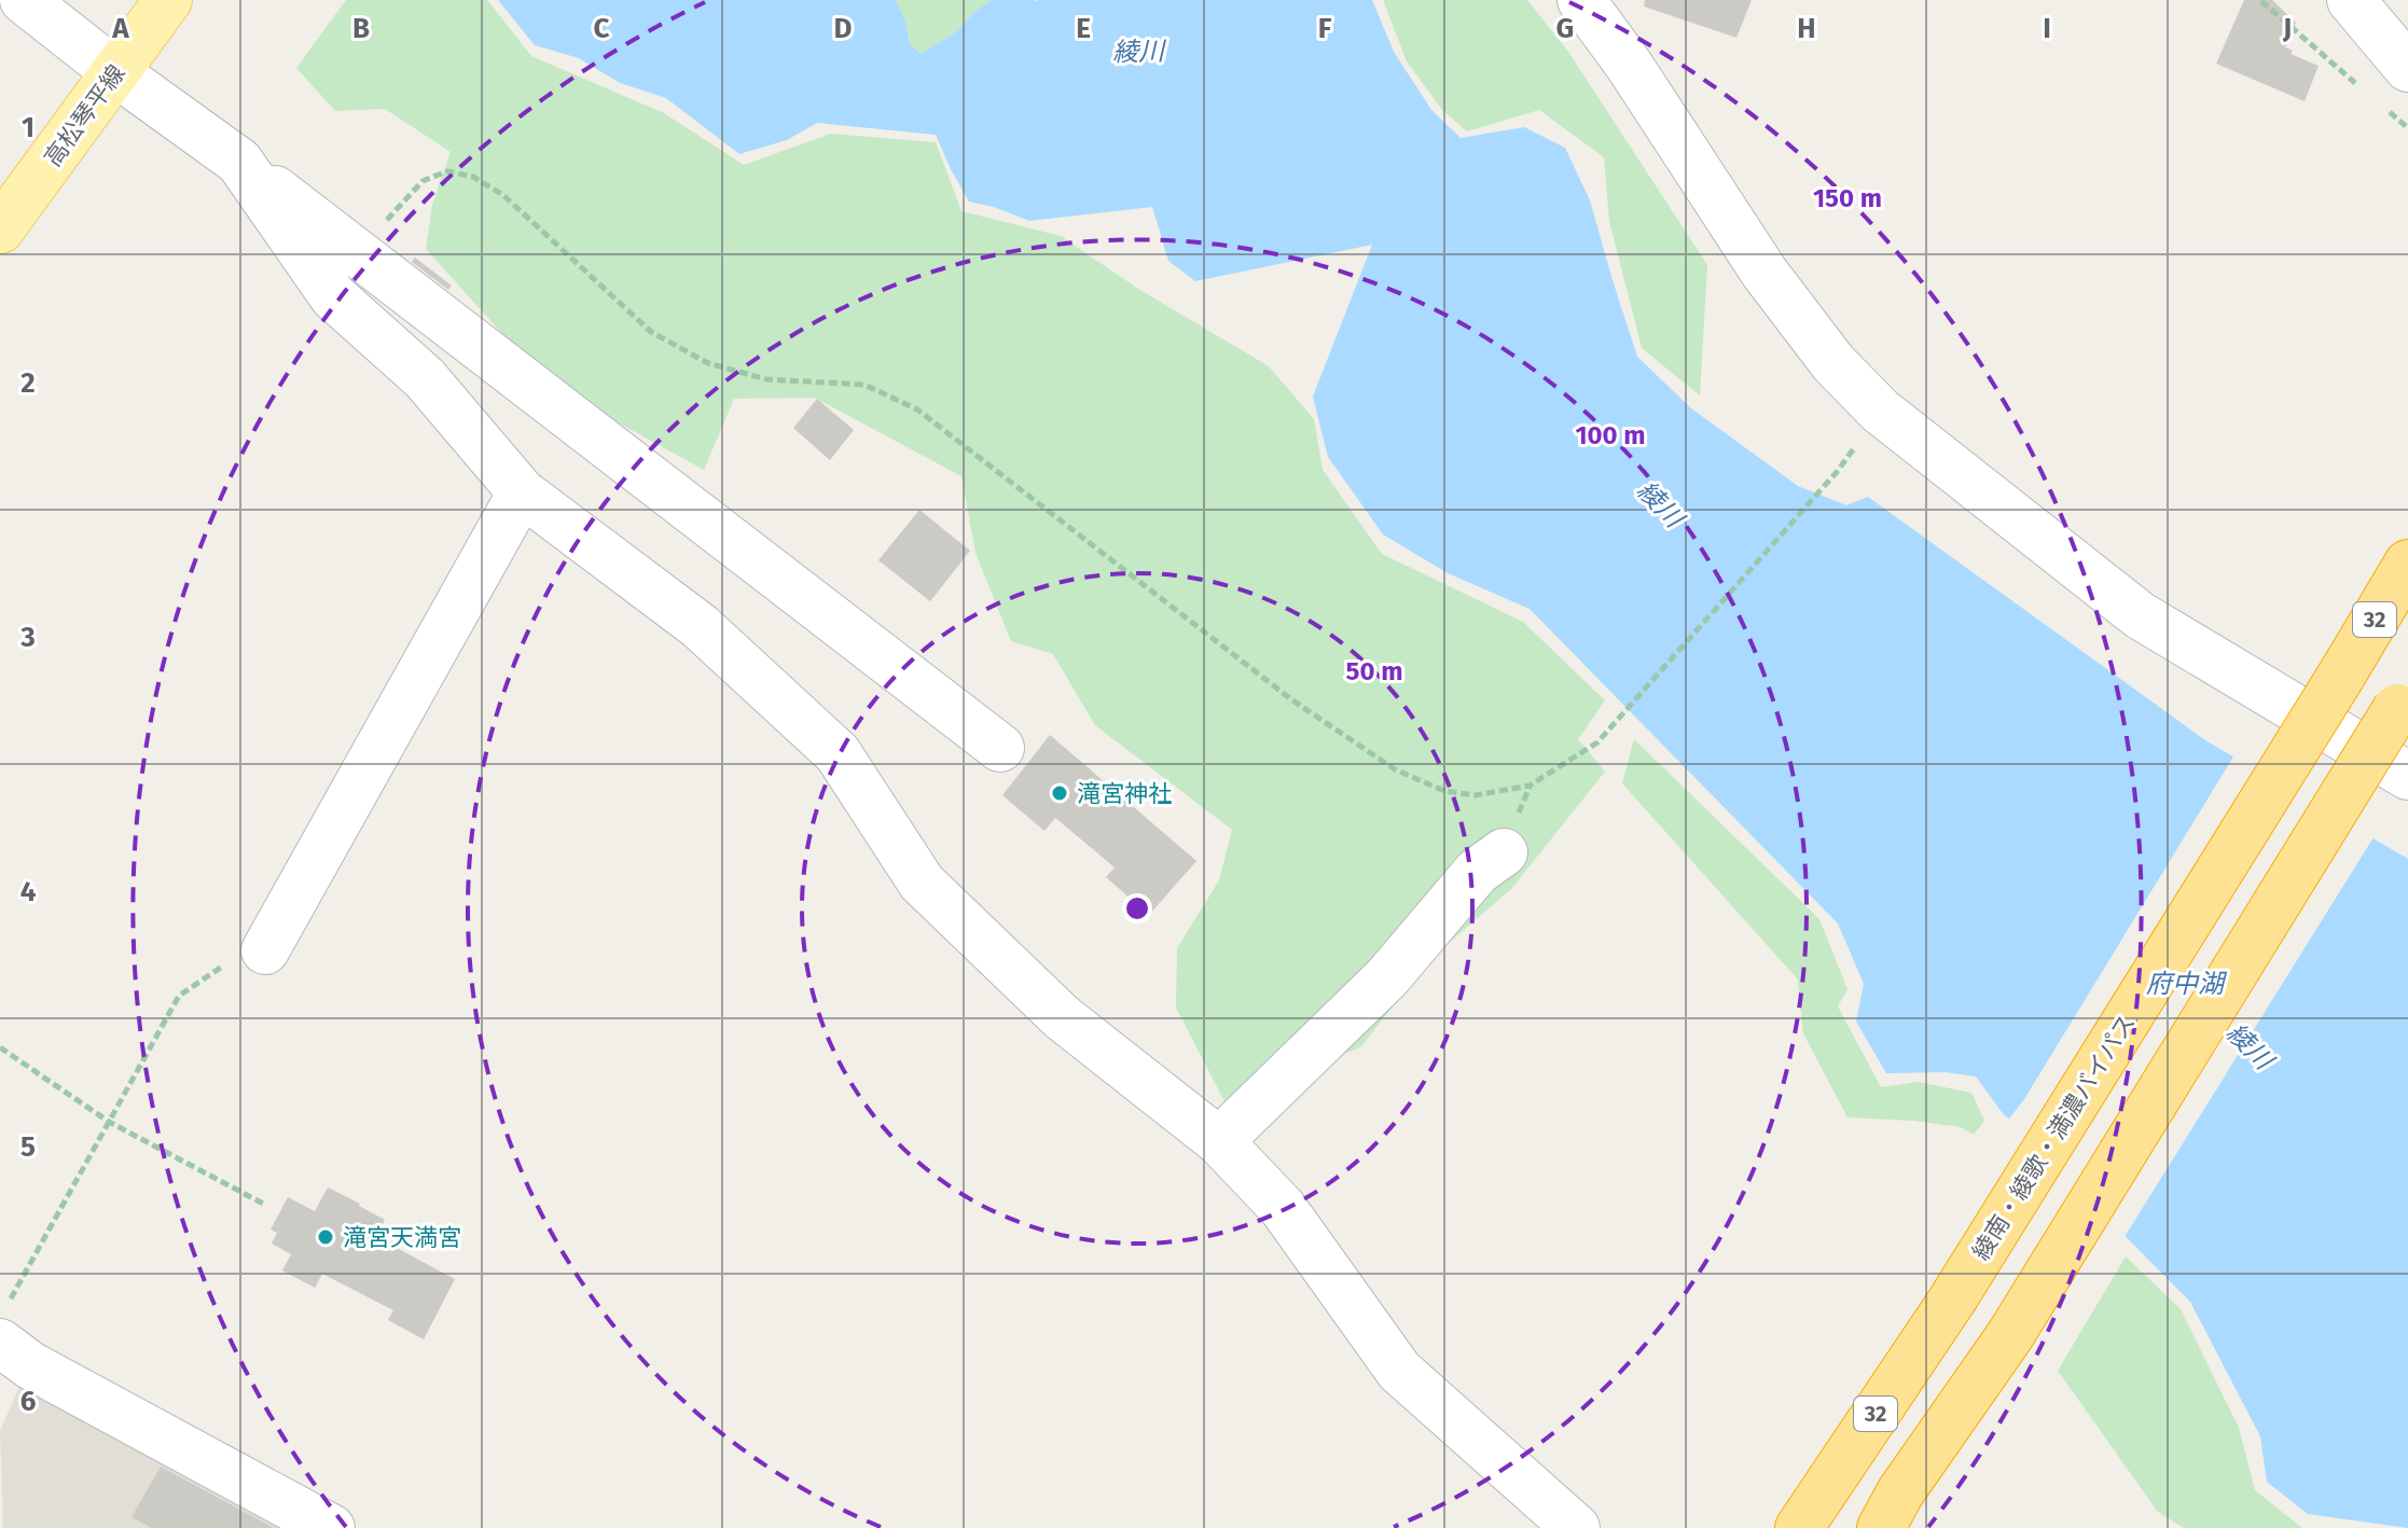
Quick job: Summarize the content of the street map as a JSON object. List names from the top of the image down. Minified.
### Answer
{"streets":{"highway":["32","綾南・綾歌・満濃バイパス"],"main road":["高松琴平線"]},"water":["綾川","府中湖"],"places":["滝宮神社","滝宮天満宮"],"grid":{"columns":["A","B","C","D","E","F","G","H","I","J"],"rows":["1","2","3","4","5","6"]},"rings":["150 m","100 m","50 m"]}
